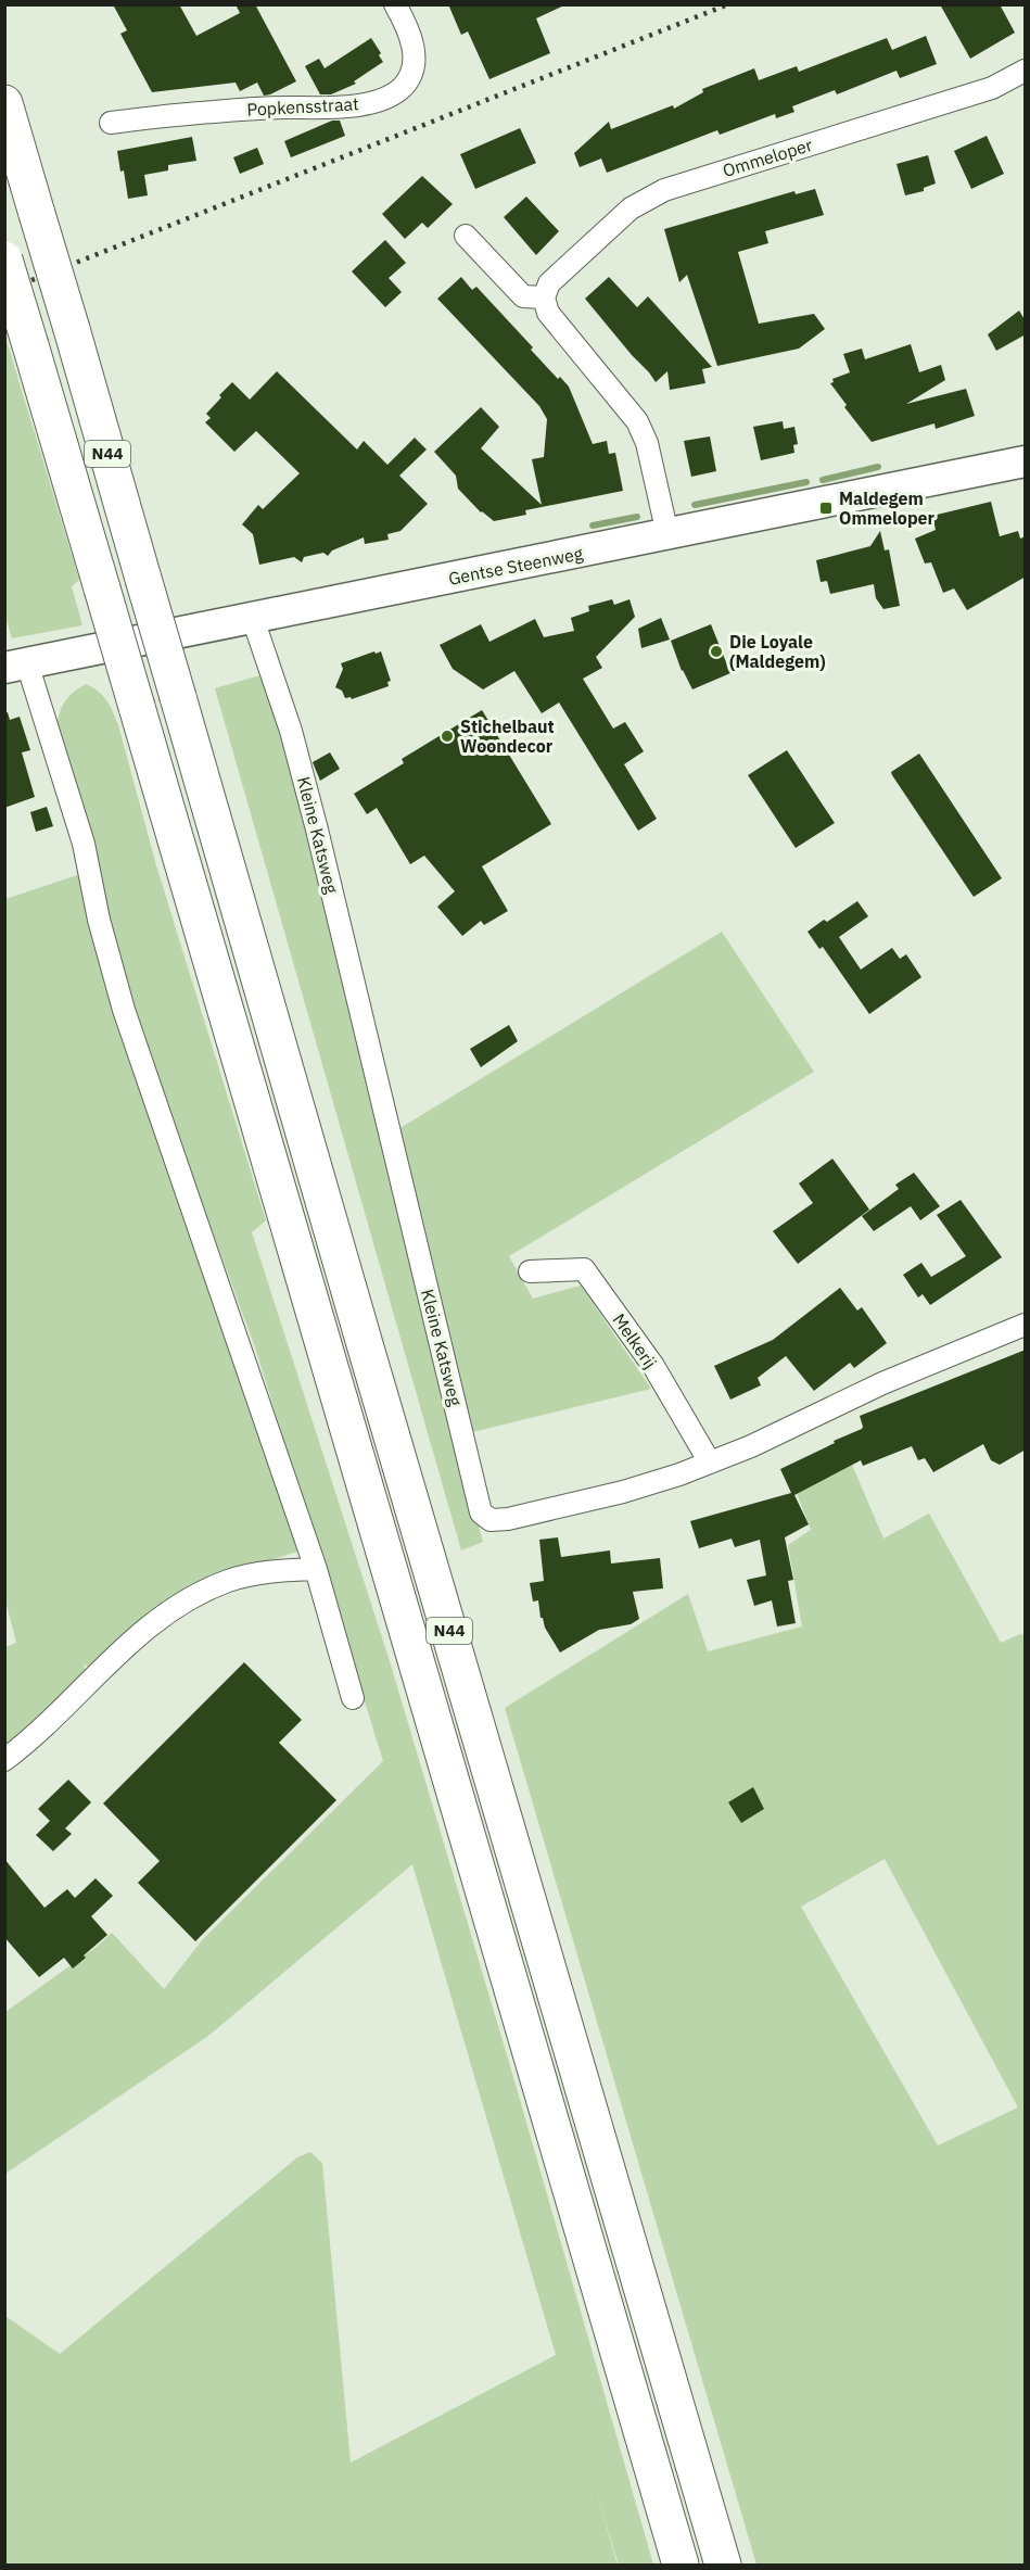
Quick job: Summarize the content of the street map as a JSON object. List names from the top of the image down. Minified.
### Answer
{"streets":{"highway":["N44"],"street":["Popkensstraat","Ommeloper","Gentse Steenweg","Kleine Katsweg","Melkerij"]},"crossings":[["Gentse Steenweg","Kleine Katsweg"],["Kleine Katsweg","Melkerij"]],"places":{"transit":["Maldegem Ommeloper"],"other":["Die Loyale (Maldegem)","Stichelbaut Woondecor"]}}
